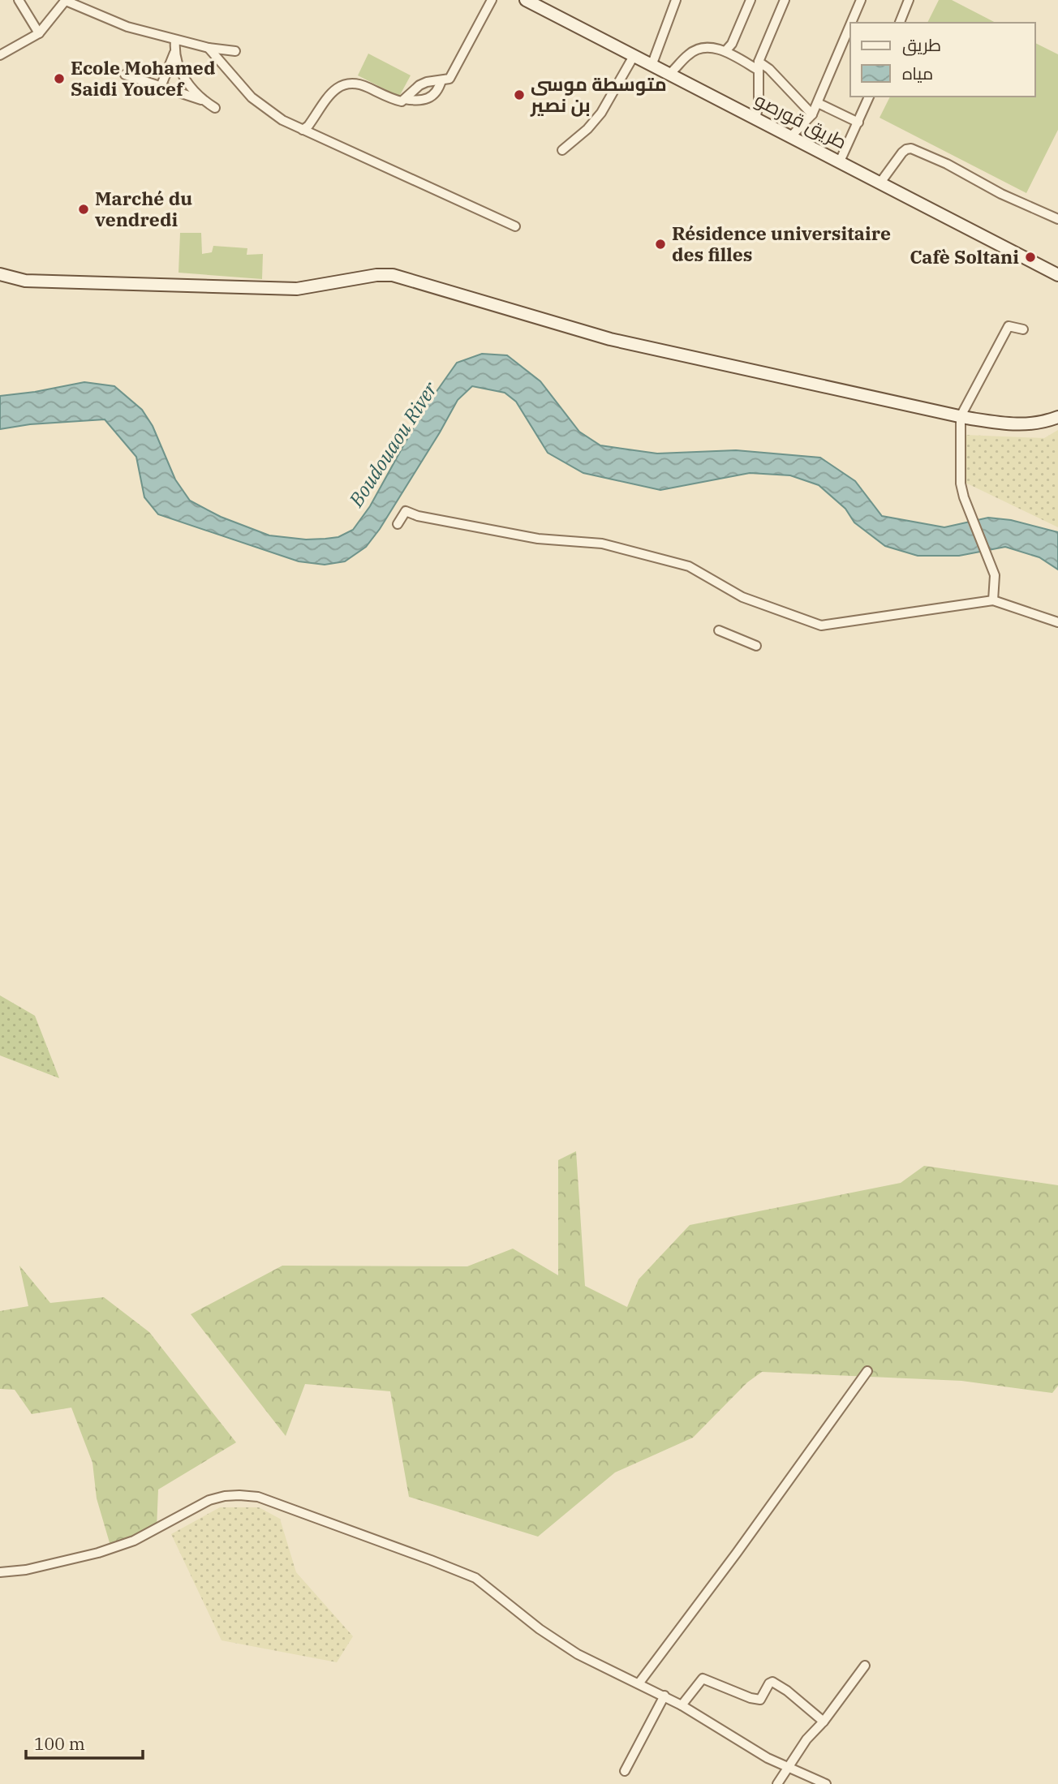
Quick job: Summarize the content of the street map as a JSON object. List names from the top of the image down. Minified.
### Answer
{"streets":{"main road":["طريق قورصو"]},"water":["Boudouaou River"],"places":["Ecole Mohamed Saidi Youcef","متوسطة موسى بن نصير","Marché du vendredi","Résidence universitaire des filles","Cafè Soltani"],"legend":["طريق","مياه"],"scale_bar":"100 m"}
